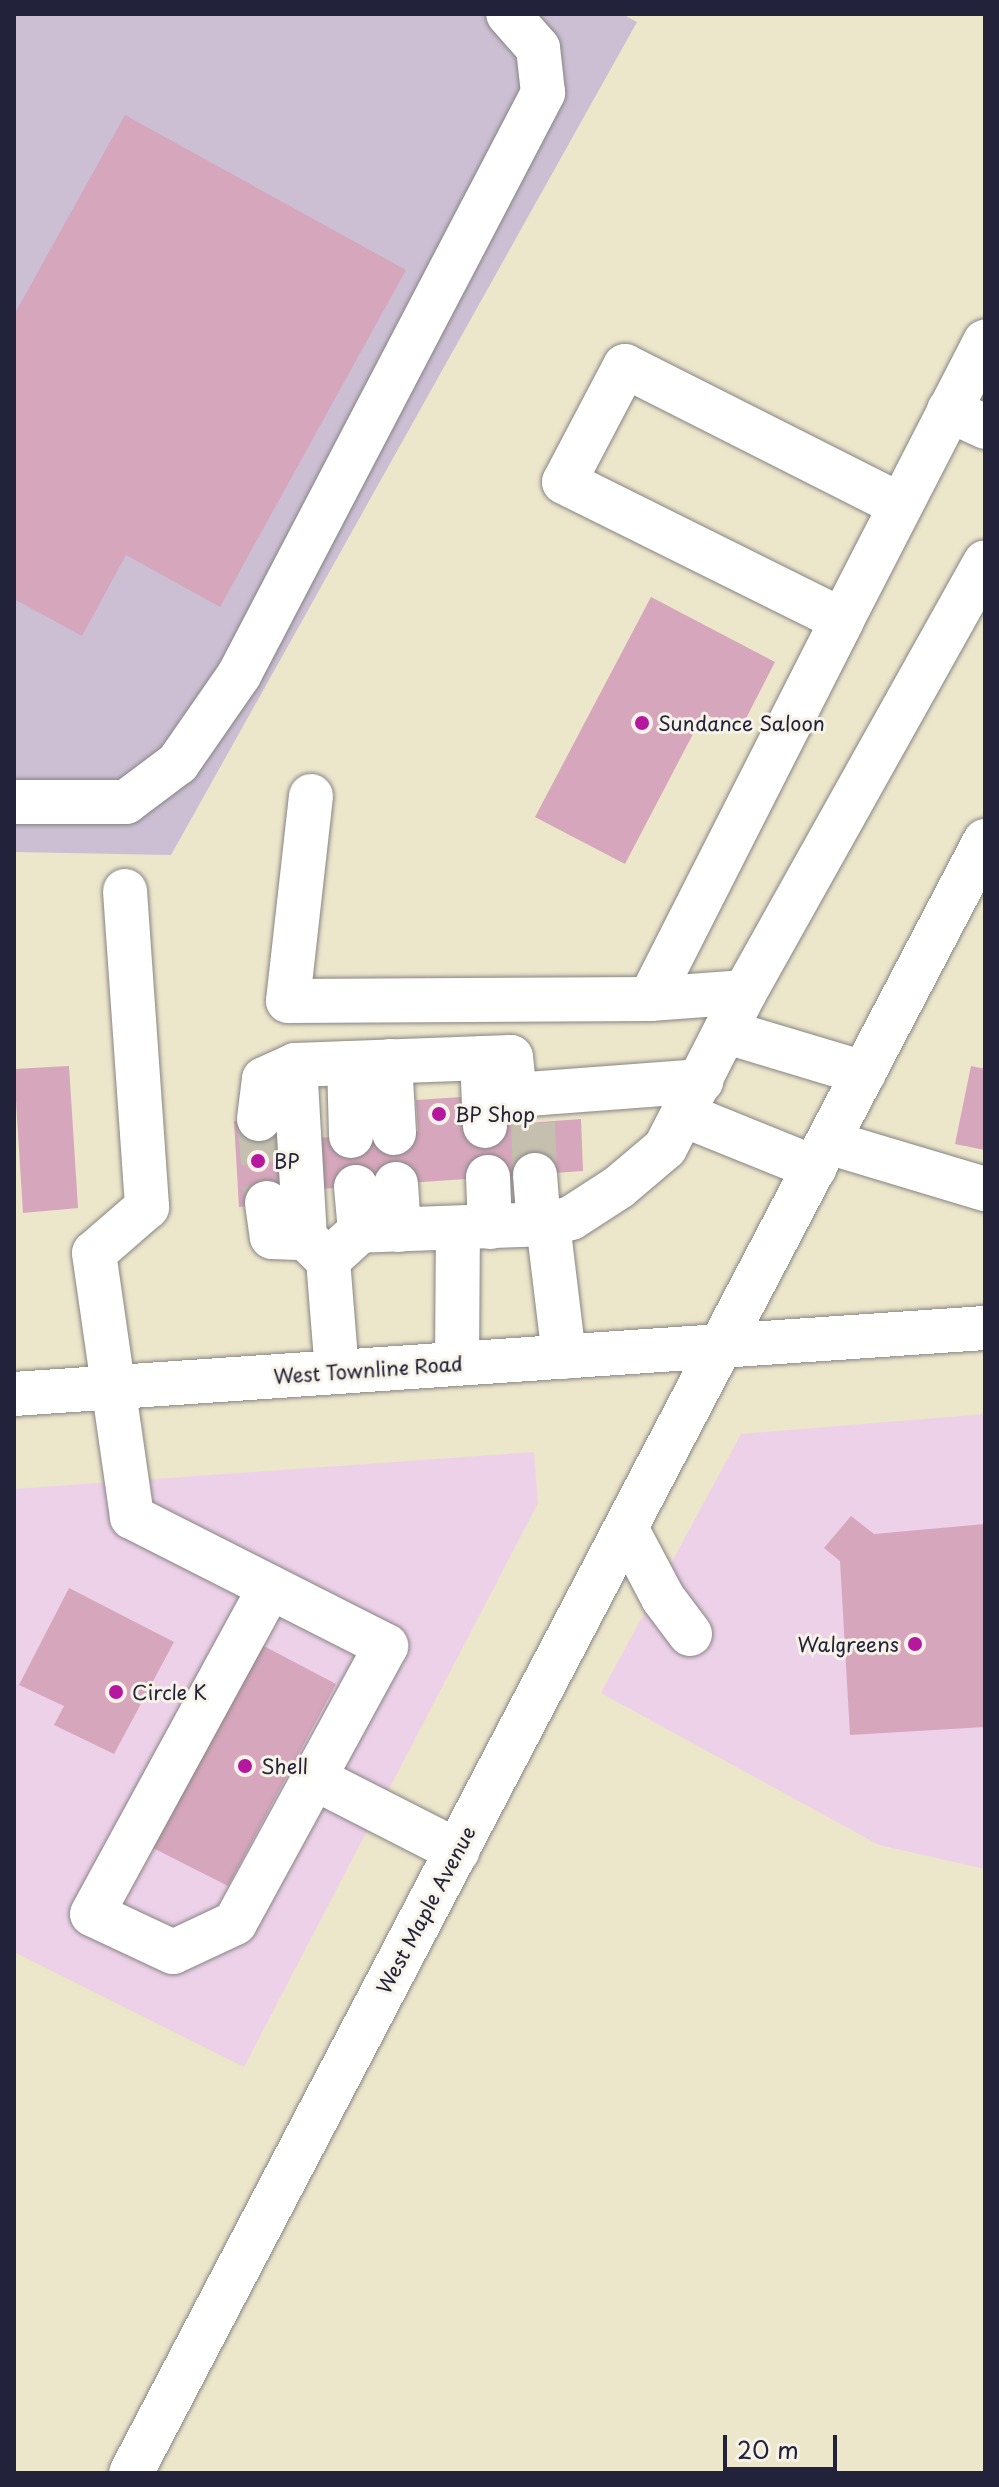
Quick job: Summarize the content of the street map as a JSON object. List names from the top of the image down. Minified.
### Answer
{"streets":{"main road":["West Townline Road","West Maple Avenue"]},"crossings":[["West Townline Road","West Maple Avenue"]],"places":["Sundance Saloon","BP Shop","BP","Walgreens","Circle K","Shell"],"scale_bar":"20 m"}
